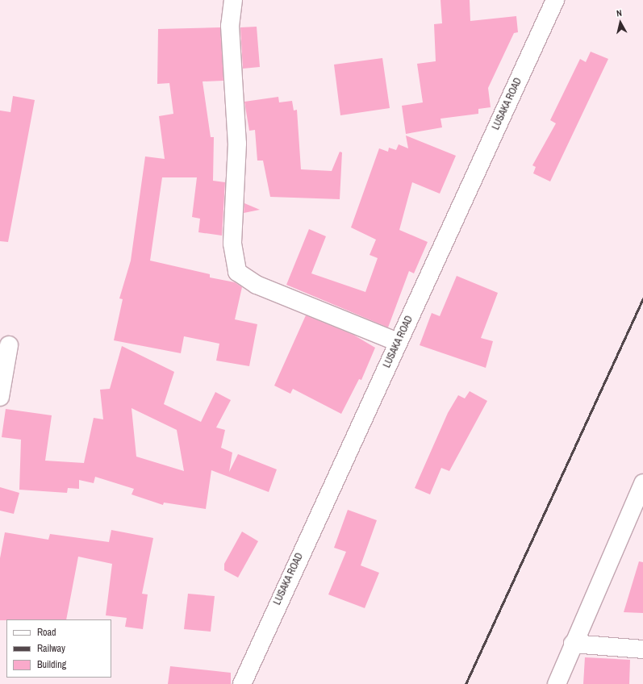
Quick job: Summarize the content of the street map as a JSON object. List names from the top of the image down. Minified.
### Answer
{"streets":{"street":["LUSAKA ROAD"]},"legend":["Road","Railway","Building"],"north":"top"}
